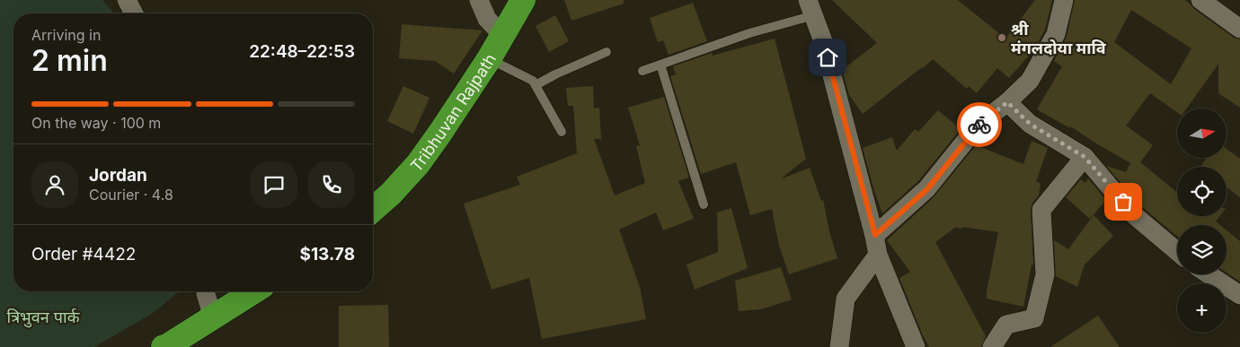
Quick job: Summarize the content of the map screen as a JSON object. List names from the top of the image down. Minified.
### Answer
{"streets":{"highway":["Tribhuvan Rajpath"]},"parks":["त्रिभुवन पार्क"],"places":["श्री मंगलदोया मावि"],"north":"right","page":{"heading":["2 min","Arriving in","22:48–22:53"],"panel":["Jordan","Courier · 4.8","Order #4422","$13.78"],"bar":"On the way · 100 m","map_buttons":"+"}}
